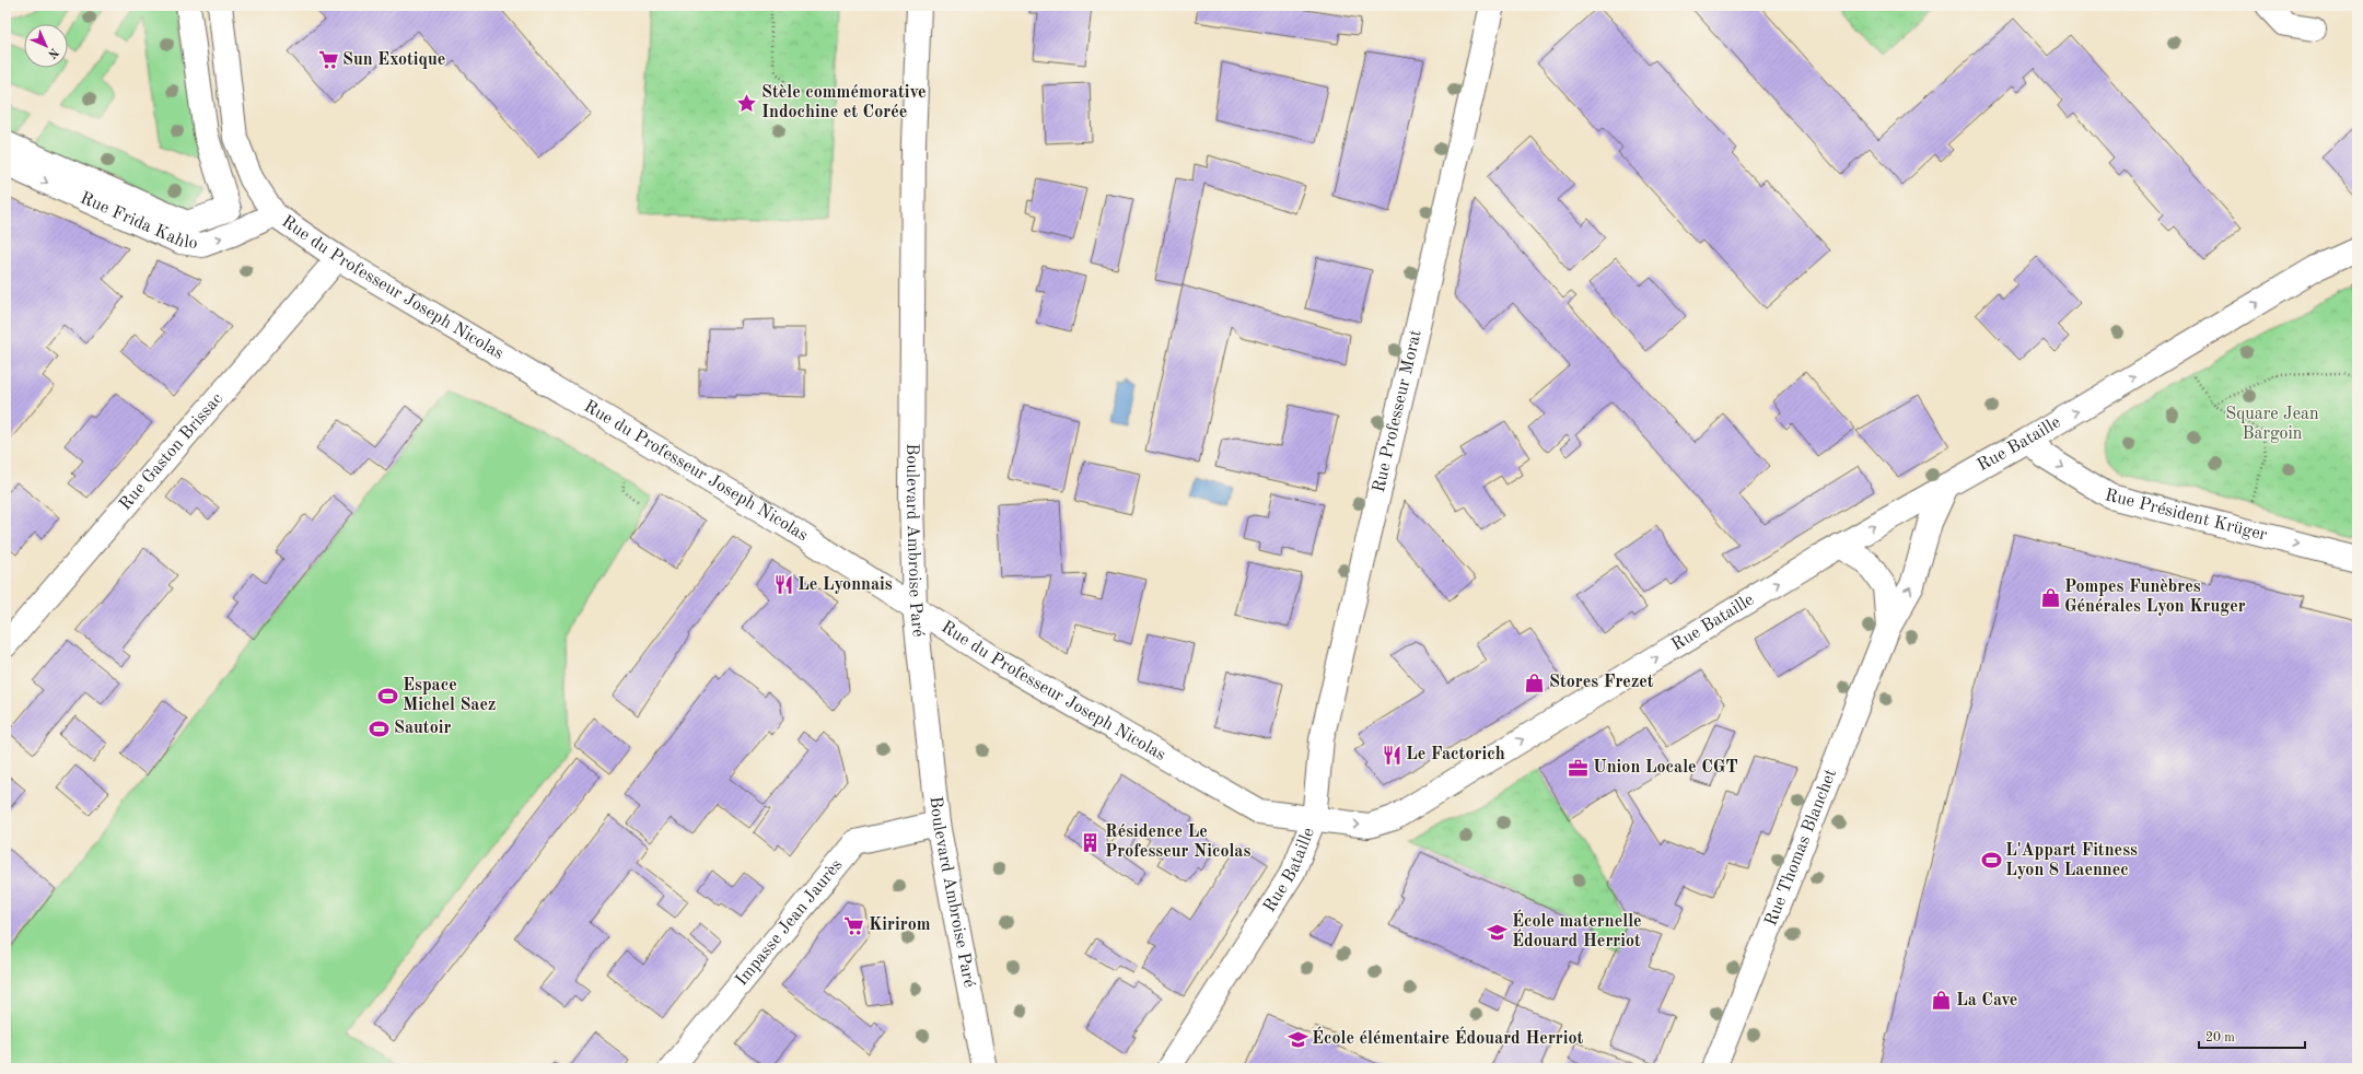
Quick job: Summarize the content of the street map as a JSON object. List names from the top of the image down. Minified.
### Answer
{"streets":{"street":["Rue Frida Kahlo","Rue du Professeur Joseph Nicolas","Rue Professeur Morat","Rue Bataille","Rue Gaston Brissac","Rue Président Krüger","Boulevard Ambroise Paré","Rue Thomas Blanchet","Impasse Jean Jaurès"]},"crossings":[["Rue Frida Kahlo","Rue du Professeur Joseph Nicolas"],["Rue du Professeur Joseph Nicolas","Rue Professeur Morat"],["Rue du Professeur Joseph Nicolas","Rue Bataille"],["Rue du Professeur Joseph Nicolas","Rue Gaston Brissac"],["Rue du Professeur Joseph Nicolas","Boulevard Ambroise Paré"],["Rue Professeur Morat","Rue Bataille"],["Rue Bataille","Rue Président Krüger"],["Rue Bataille","Rue Thomas Blanchet"],["Boulevard Ambroise Paré","Impasse Jean Jaurès"]],"one_way":["Rue Frida Kahlo","Rue Bataille","Rue Président Krüger"],"parks":["Square Jean Bargoin"],"places":{"supermarket":["Sun Exotique","Kirirom"],"place":["Stèle commémorative Indochine et Corée"],"restaurant":["Le Lyonnais","Le Factorich"],"shop":["Pompes Funèbres Générales Lyon Kruger","Stores Frezet","La Cave"],"sports":["Espace Michel Saez","Sautoir","L'Appart Fitness Lyon 8 Laennec"],"office":["Union Locale CGT"],"building":["Résidence Le Professeur Nicolas"],"school or university":["École maternelle Édouard Herriot","École élémentaire Édouard Herriot"]},"scale_bar":"20 m","north":"bottom right"}
